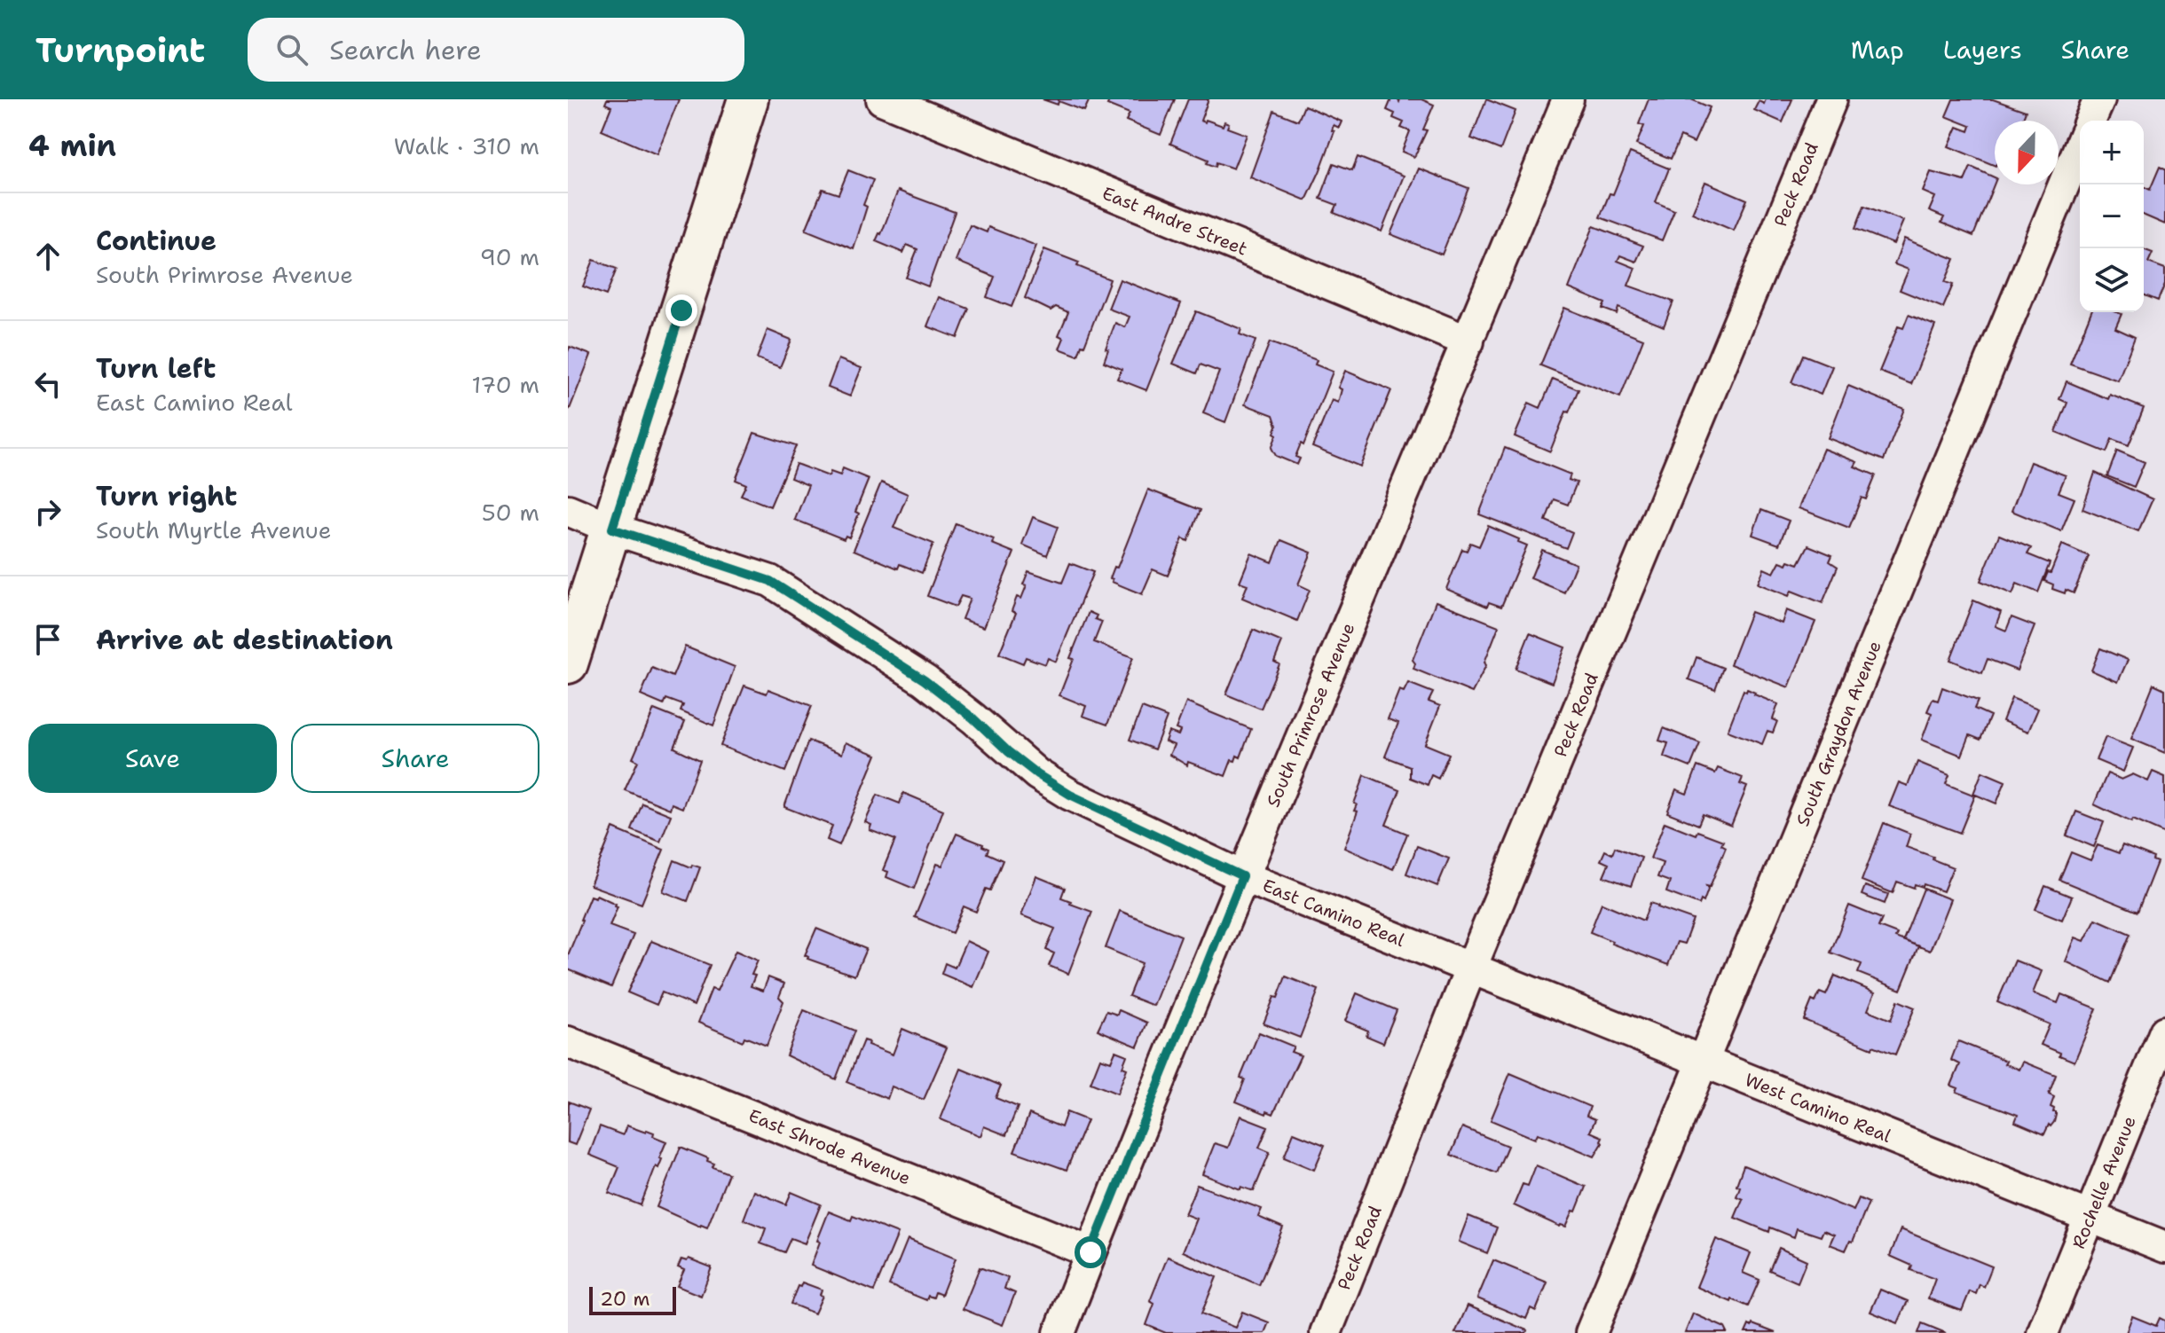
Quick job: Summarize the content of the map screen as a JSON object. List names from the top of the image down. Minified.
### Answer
{"streets":{"street":["Peck Road","East Andre Street","South Primrose Avenue","South Graydon Avenue","East Camino Real","West Camino Real","East Shrode Avenue","Rochelle Avenue"]},"crossings":[["Peck Road","East Camino Real"],["Peck Road","West Camino Real"],["East Andre Street","South Primrose Avenue"],["South Primrose Avenue","East Camino Real"],["South Primrose Avenue","East Shrode Avenue"],["South Graydon Avenue","West Camino Real"],["East Camino Real","West Camino Real"],["West Camino Real","Rochelle Avenue"]],"scale_bar":"20 m","north":"bottom","page":{"header":"Turnpoint","search":"Search here","nav":["Map","Layers","Share"],"heading":["4 min","Walk · 310 m"],"map_buttons":["+","−"],"list":[["Continue","South Primrose Avenue","90 m"],["Turn left","East Camino Real","170 m"],["Turn right","South Myrtle Avenue","50 m"],"Arrive at destination"],"buttons":["Save","Share"],"scale":"20 m"}}
